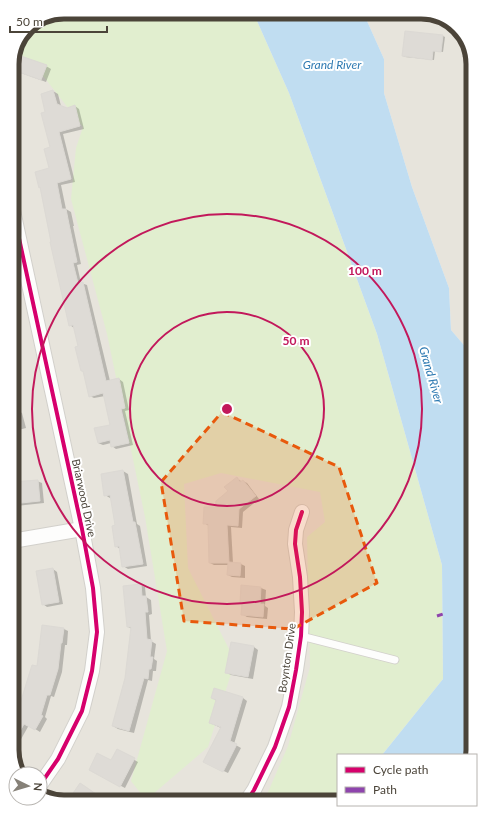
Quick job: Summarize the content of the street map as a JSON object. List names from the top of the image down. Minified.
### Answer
{"streets":{"street":["Briarwood Drive","Boynton Drive"]},"water":["Grand River"],"legend":["Cycle path","Path"],"scale_bar":"50 m","north":"right","rings":["100 m","50 m"]}
